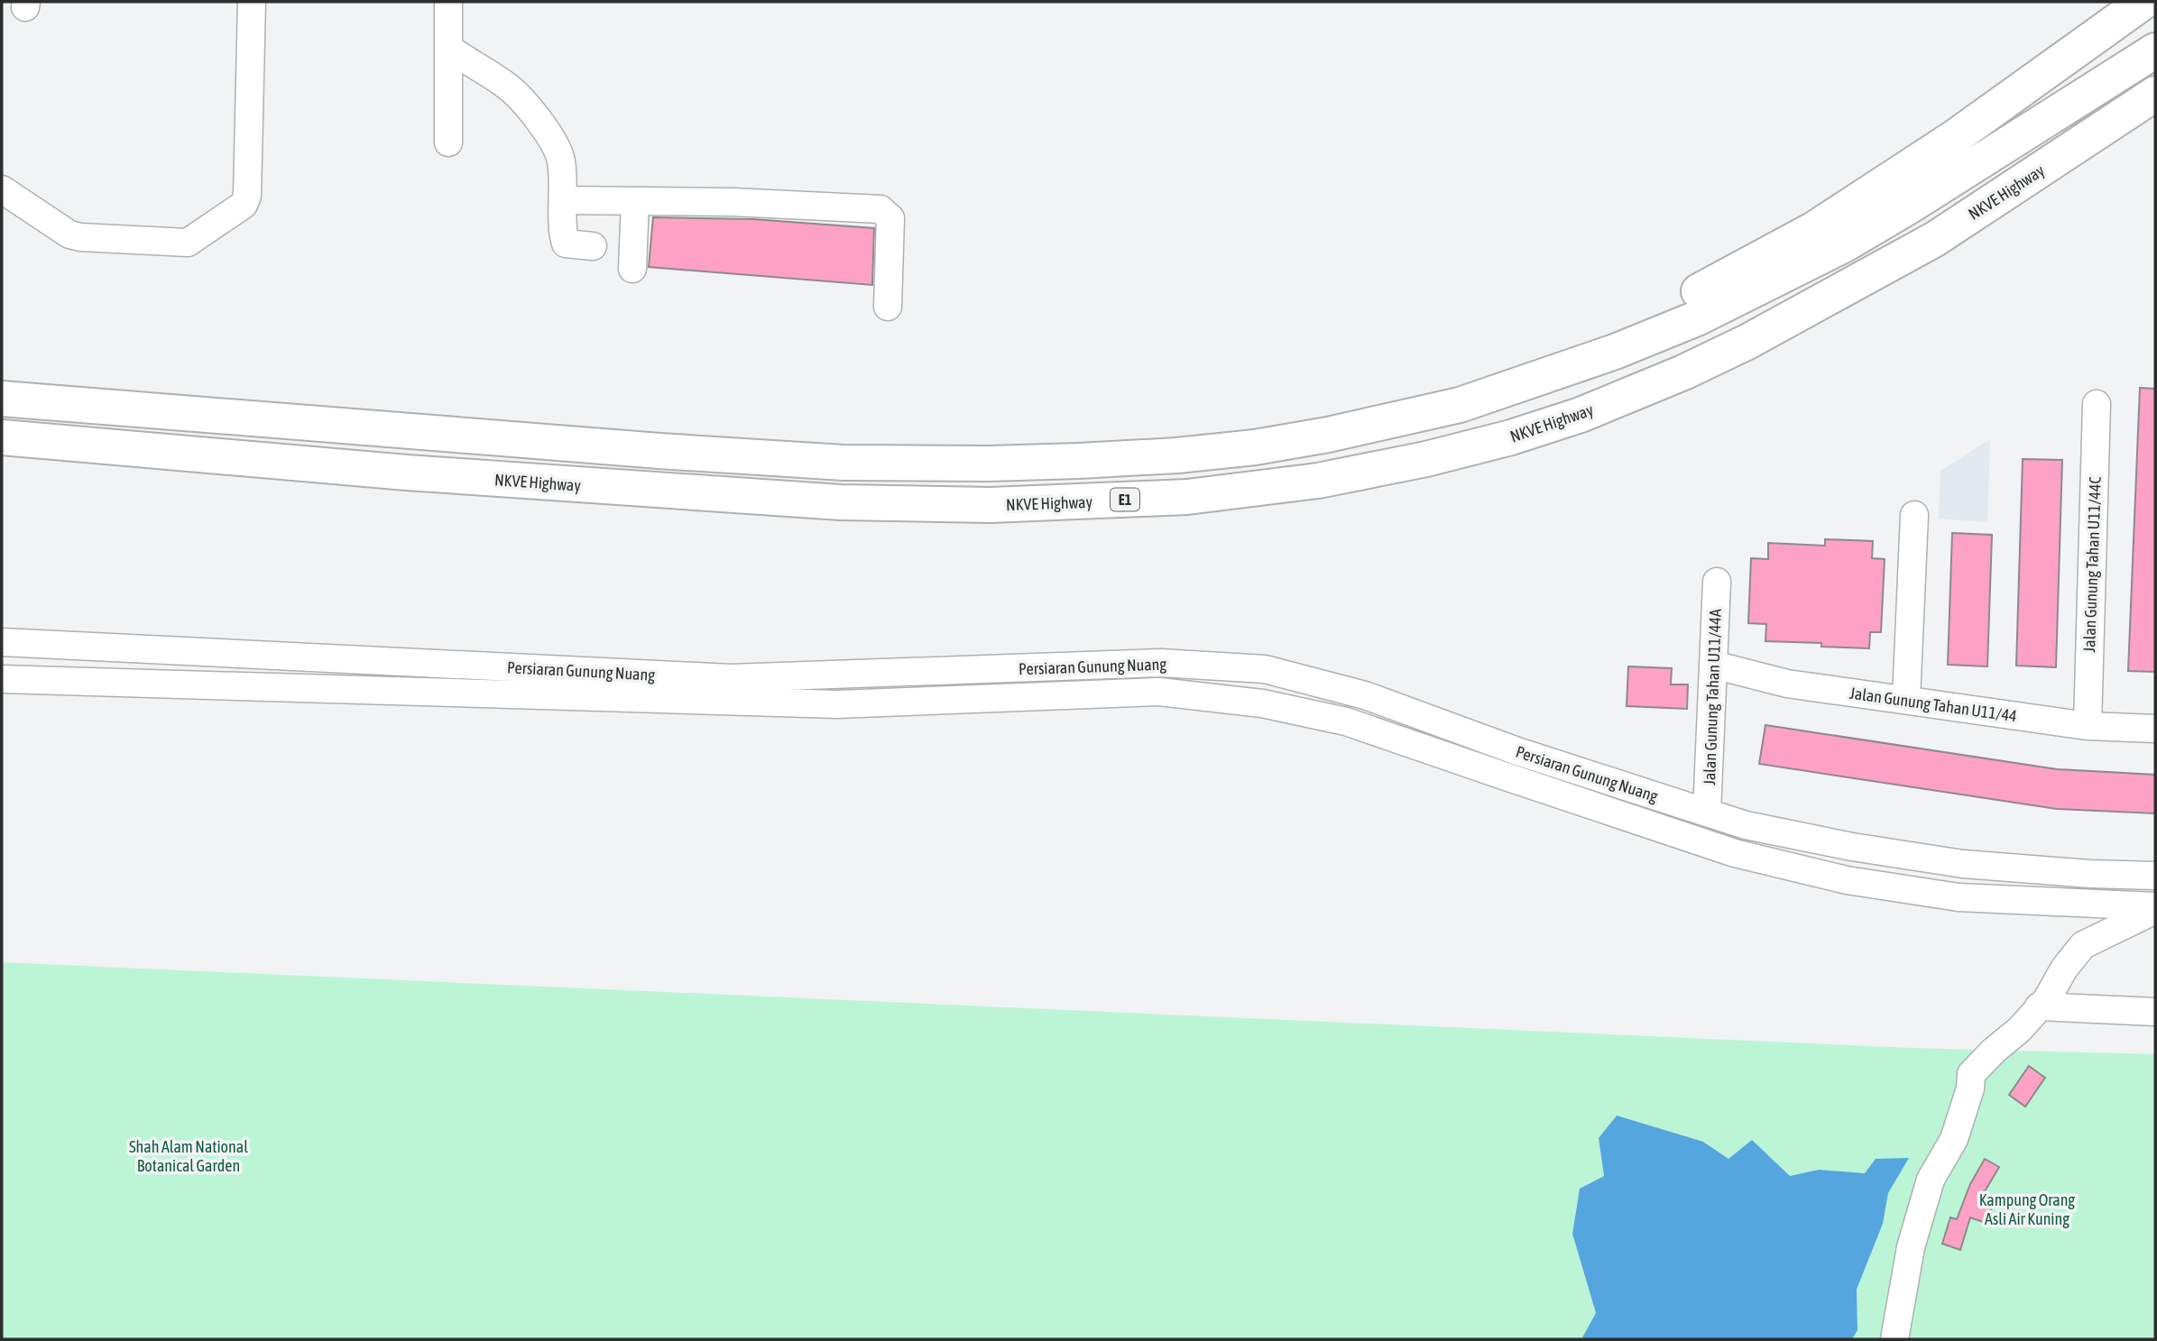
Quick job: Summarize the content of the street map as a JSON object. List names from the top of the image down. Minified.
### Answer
{"streets":{"highway":["NKVE Highway","E1"],"street":["Jalan Gunung Tahan U11/44C","Persiaran Gunung Nuang","Jalan Gunung Tahan U11/44A","Jalan Gunung Tahan U11/44"]},"crossings":[["Jalan Gunung Tahan U11/44C","Jalan Gunung Tahan U11/44"],["Persiaran Gunung Nuang","Jalan Gunung Tahan U11/44A"],["Jalan Gunung Tahan U11/44A","Jalan Gunung Tahan U11/44"]],"parks":["Shah Alam National Botanical Garden","Kampung Orang Asli Air Kuning"]}
